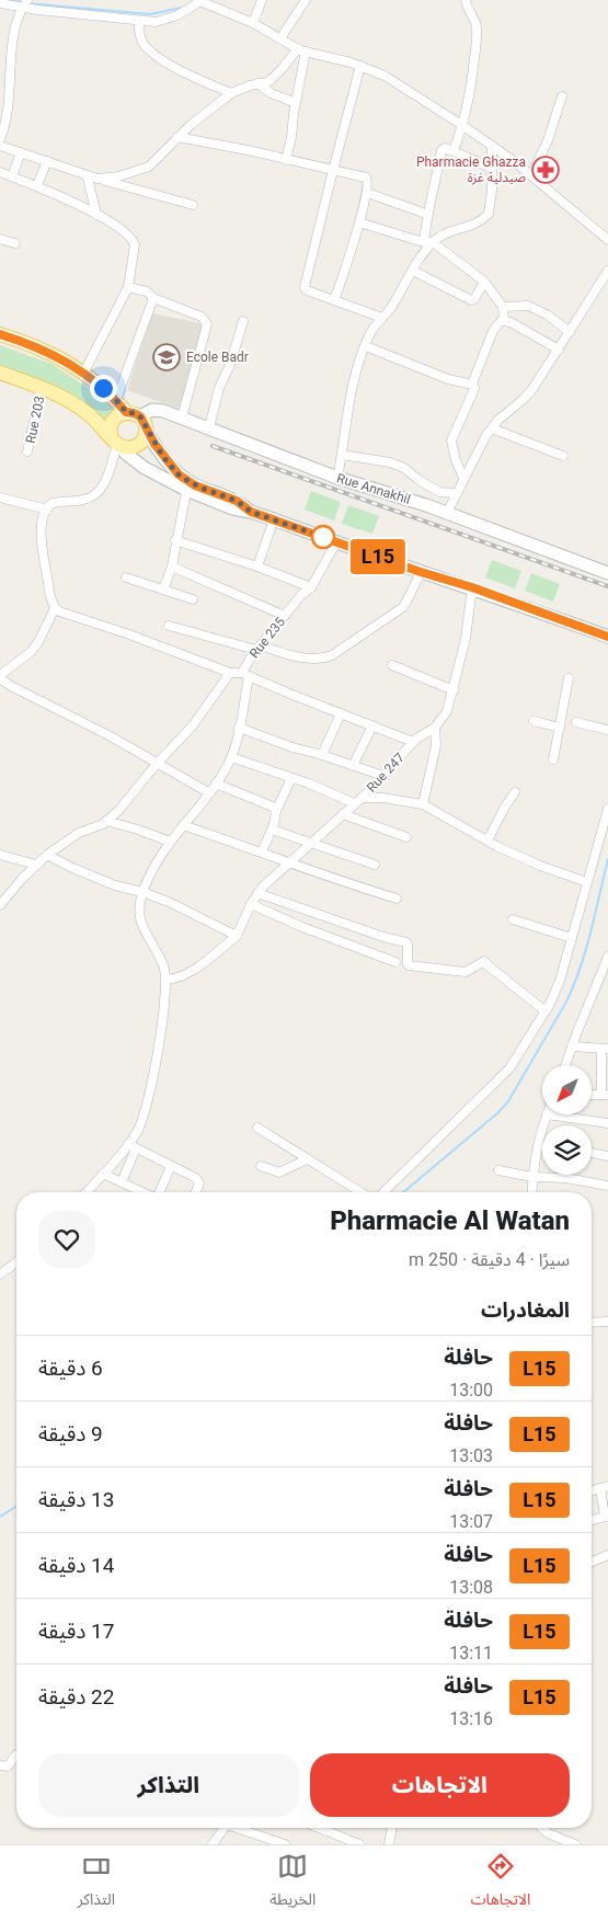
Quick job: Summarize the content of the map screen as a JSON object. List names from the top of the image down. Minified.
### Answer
{"streets":{"main road":["Rue Annakhil"],"street":["Rue 203","Rue 235","Rue 247"]},"places":{"pharmacy":["Pharmacie Ghazza صيدلية غزة"],"school or university":["Ecole Badr"]},"lines":["bus line L15"],"north":"bottom left","page":{"on_map":"L15","heading":[["Pharmacie Al Watan","سيرًا · 4 دقيقة · 250 m"],"المغادرات"],"list":[{"mark":"L15","name":"حافلة","note":"13:00","value":"6 دقيقة"},{"mark":"L15","name":"حافلة","note":"13:03","value":"9 دقيقة"},{"mark":"L15","name":"حافلة","note":"13:07","value":"13 دقيقة"},{"mark":"L15","name":"حافلة","note":"13:08","value":"14 دقيقة"},{"mark":"L15","name":"حافلة","note":"13:11","value":"17 دقيقة"},{"mark":"L15","name":"حافلة","note":"13:16","value":"22 دقيقة"}],"buttons":["الاتجاهات","التذاكر"],"tabs":["الاتجاهات","الخريطة","التذاكر"]}}
